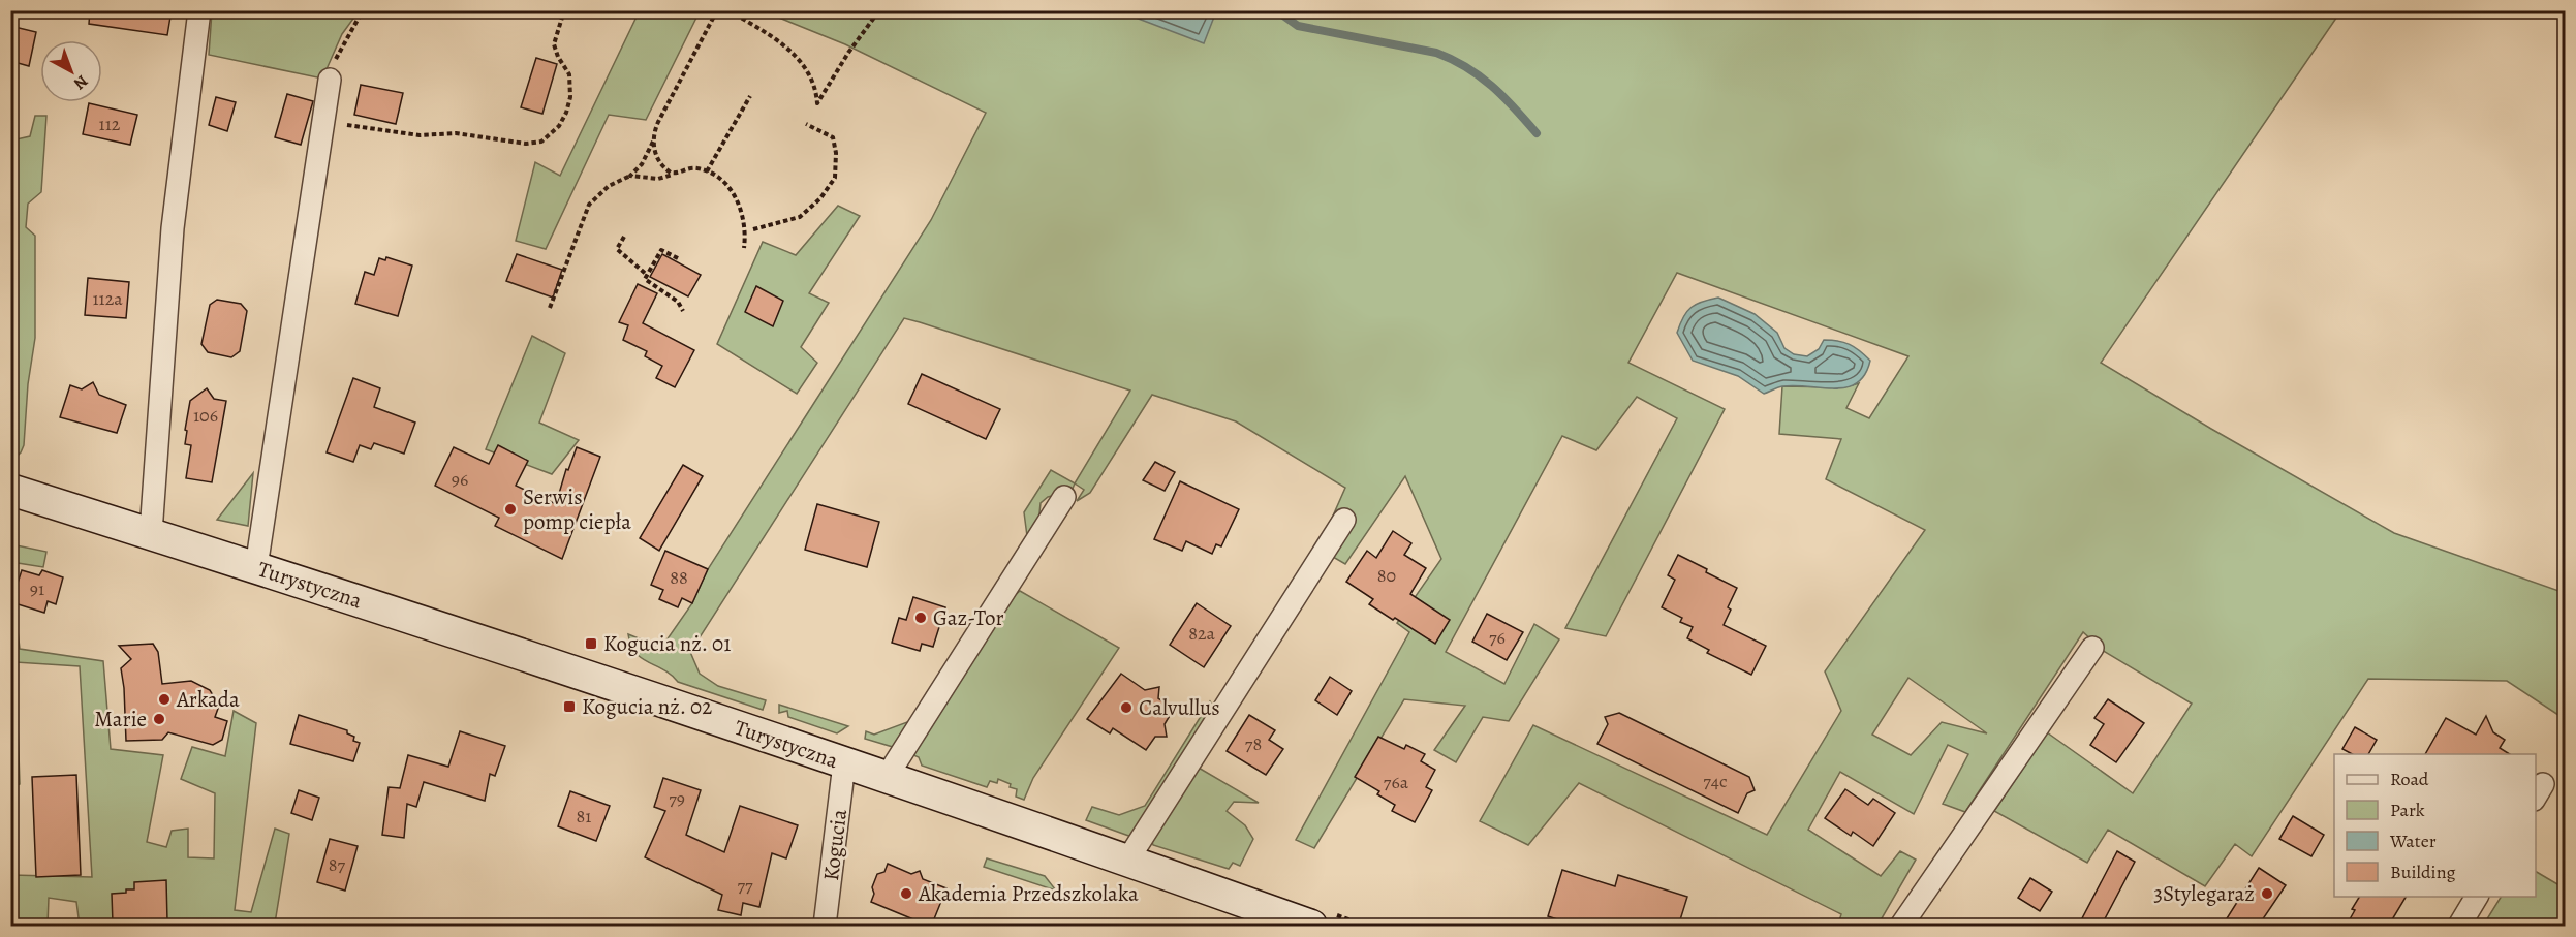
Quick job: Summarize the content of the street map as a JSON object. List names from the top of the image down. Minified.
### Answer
{"streets":{"main road":["Turystyczna"],"street":["Kogucia"]},"crossings":[["Turystyczna","Kogucia"]],"places":{"other":["Serwis pomp ciepła","Gaz-Tor","Arkada","Calvullus","Marie","Akademia Przedszkolaka","3Stylegaraż"],"transit":["Kogucia nż. 01","Kogucia nż. 02"]},"house_numbers":["112","112a","106","96","80","88","91","82a","76","78","74c","76a","79","81","87","77"],"legend":["Road","Park","Water","Building"],"north":"bottom right"}
